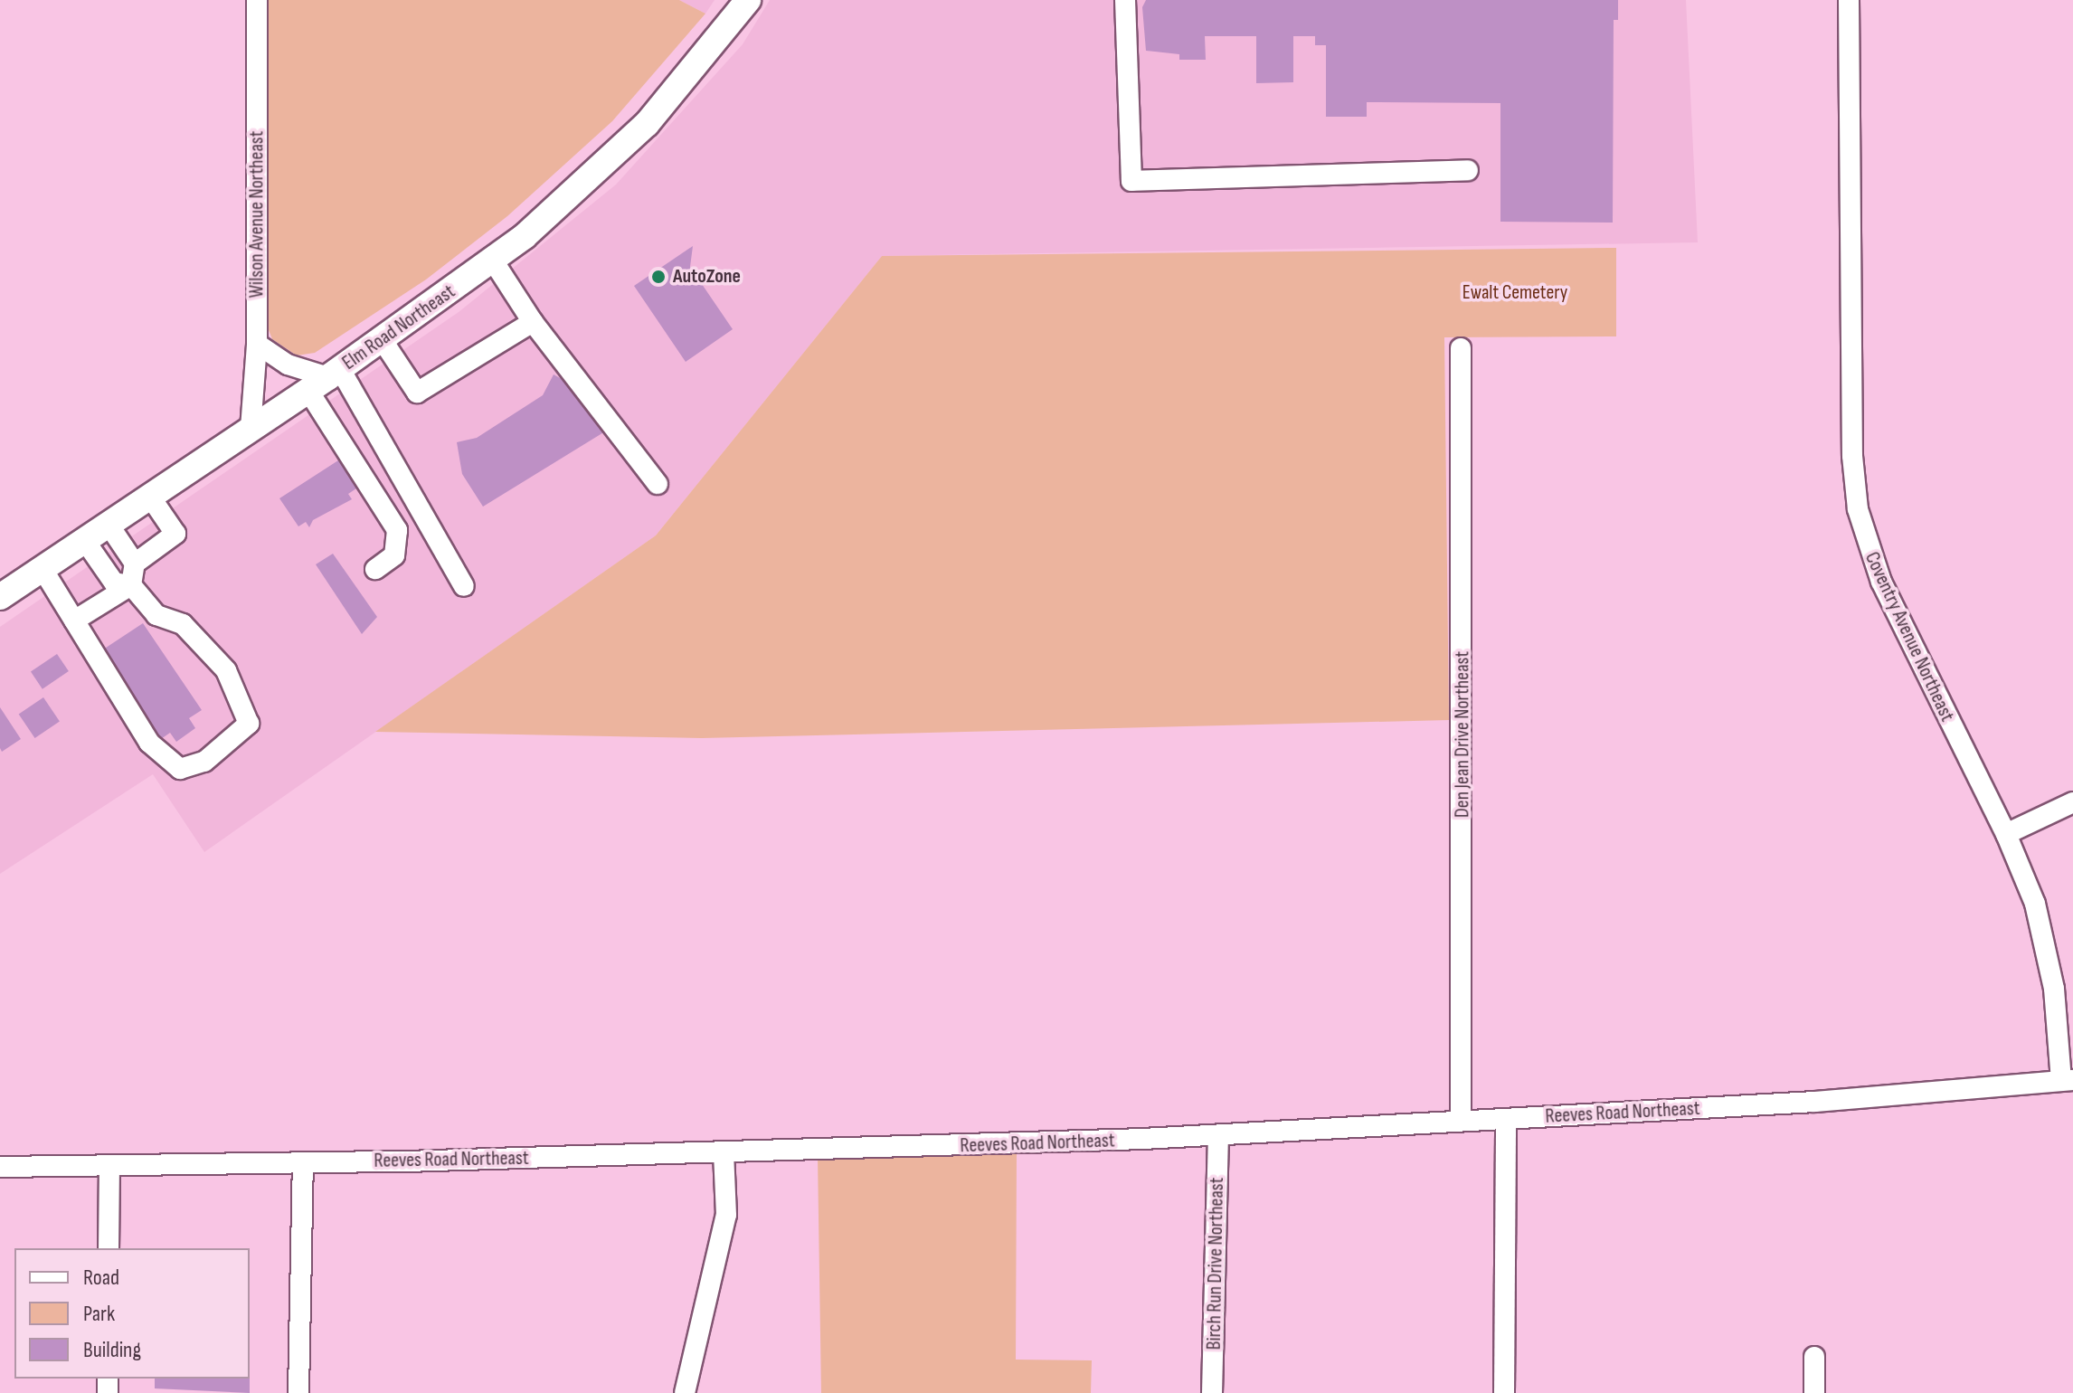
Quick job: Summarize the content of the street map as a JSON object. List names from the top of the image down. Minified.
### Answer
{"streets":{"main road":["Elm Road Northeast"],"street":["Wilson Avenue Northeast","Coventry Avenue Northeast","Den Jean Drive Northeast","Reeves Road Northeast","Birch Run Drive Northeast"]},"crossings":[["Wilson Avenue Northeast","Elm Road Northeast"],["Coventry Avenue Northeast","Reeves Road Northeast"],["Den Jean Drive Northeast","Reeves Road Northeast"],["Reeves Road Northeast","Birch Run Drive Northeast"]],"parks":["Ewalt Cemetery"],"places":["AutoZone"],"legend":["Road","Park","Building"]}
